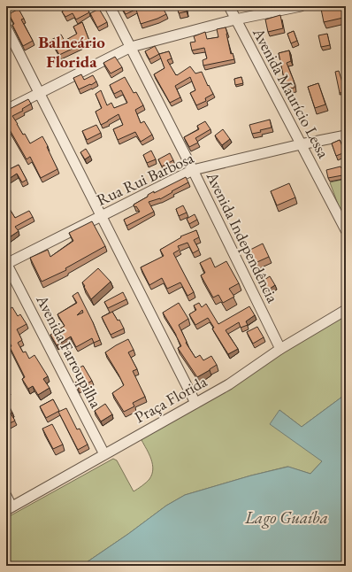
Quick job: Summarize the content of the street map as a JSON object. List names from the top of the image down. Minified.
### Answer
{"streets":{"street":["Avenida Maurício Lessa","Rua Rui Barbosa","Avenida Independência","Avenida Farroupilha","Praça Florida"]},"crossings":[["Avenida Maurício Lessa","Rua Rui Barbosa"],["Rua Rui Barbosa","Avenida Independência"],["Rua Rui Barbosa","Avenida Farroupilha"],["Avenida Independência","Praça Florida"],["Avenida Farroupilha","Praça Florida"]],"districts":["Balneário Florida"],"water":["Lago Guaíba"]}
